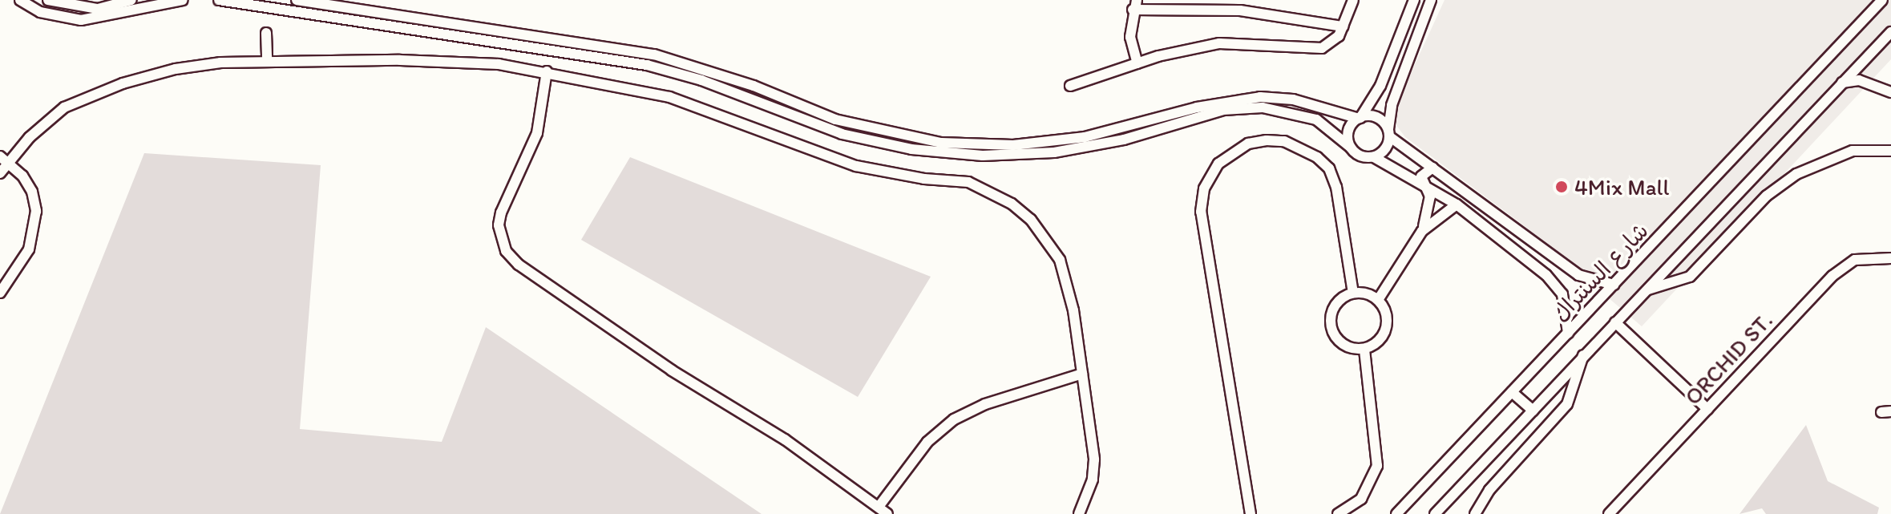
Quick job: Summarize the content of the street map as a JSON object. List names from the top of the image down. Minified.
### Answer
{"streets":{"street":["شارع السنترال","ORCHID ST."]},"places":["4Mix Mall"]}
